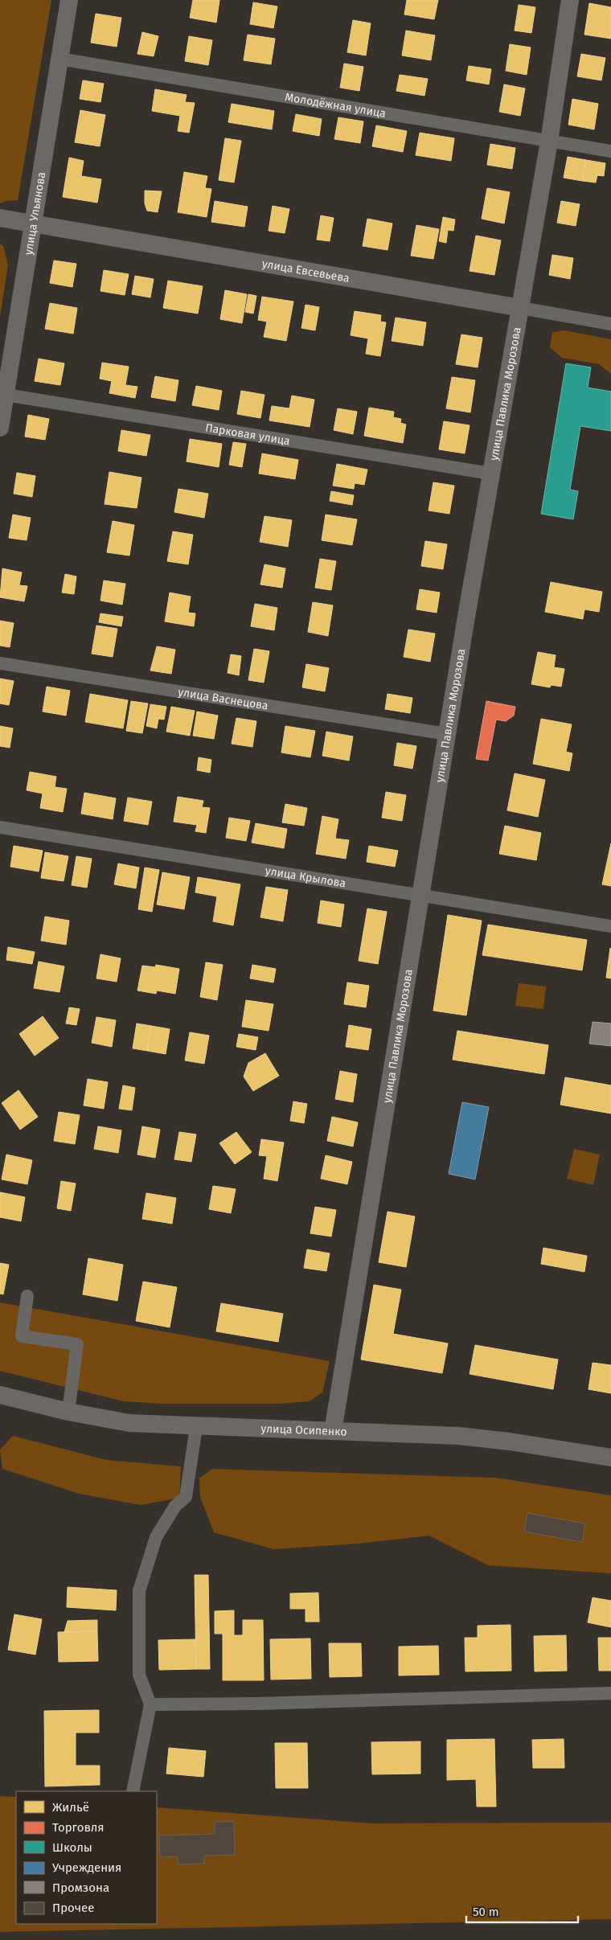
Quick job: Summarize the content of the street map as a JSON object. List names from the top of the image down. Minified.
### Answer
{"streets":{"street":["Молодёжная улица","улица Ульянова","улица Евсевьева","улица Павлика Морозова","Парковая улица","улица Васнецова","улица Крылова","улица Осипенко"]},"crossings":[["Молодёжная улица","улица Ульянова"],["Молодёжная улица","улица Павлика Морозова"],["улица Ульянова","улица Евсевьева"],["улица Ульянова","Парковая улица"],["улица Евсевьева","улица Павлика Морозова"],["улица Павлика Морозова","Парковая улица"],["улица Павлика Морозова","улица Васнецова"],["улица Павлика Морозова","улица Крылова"],["улица Павлика Морозова","улица Осипенко"]],"legend":["Жильё","Торговля","Школы","Учреждения","Промзона","Прочее"],"scale_bar":"50 m"}
